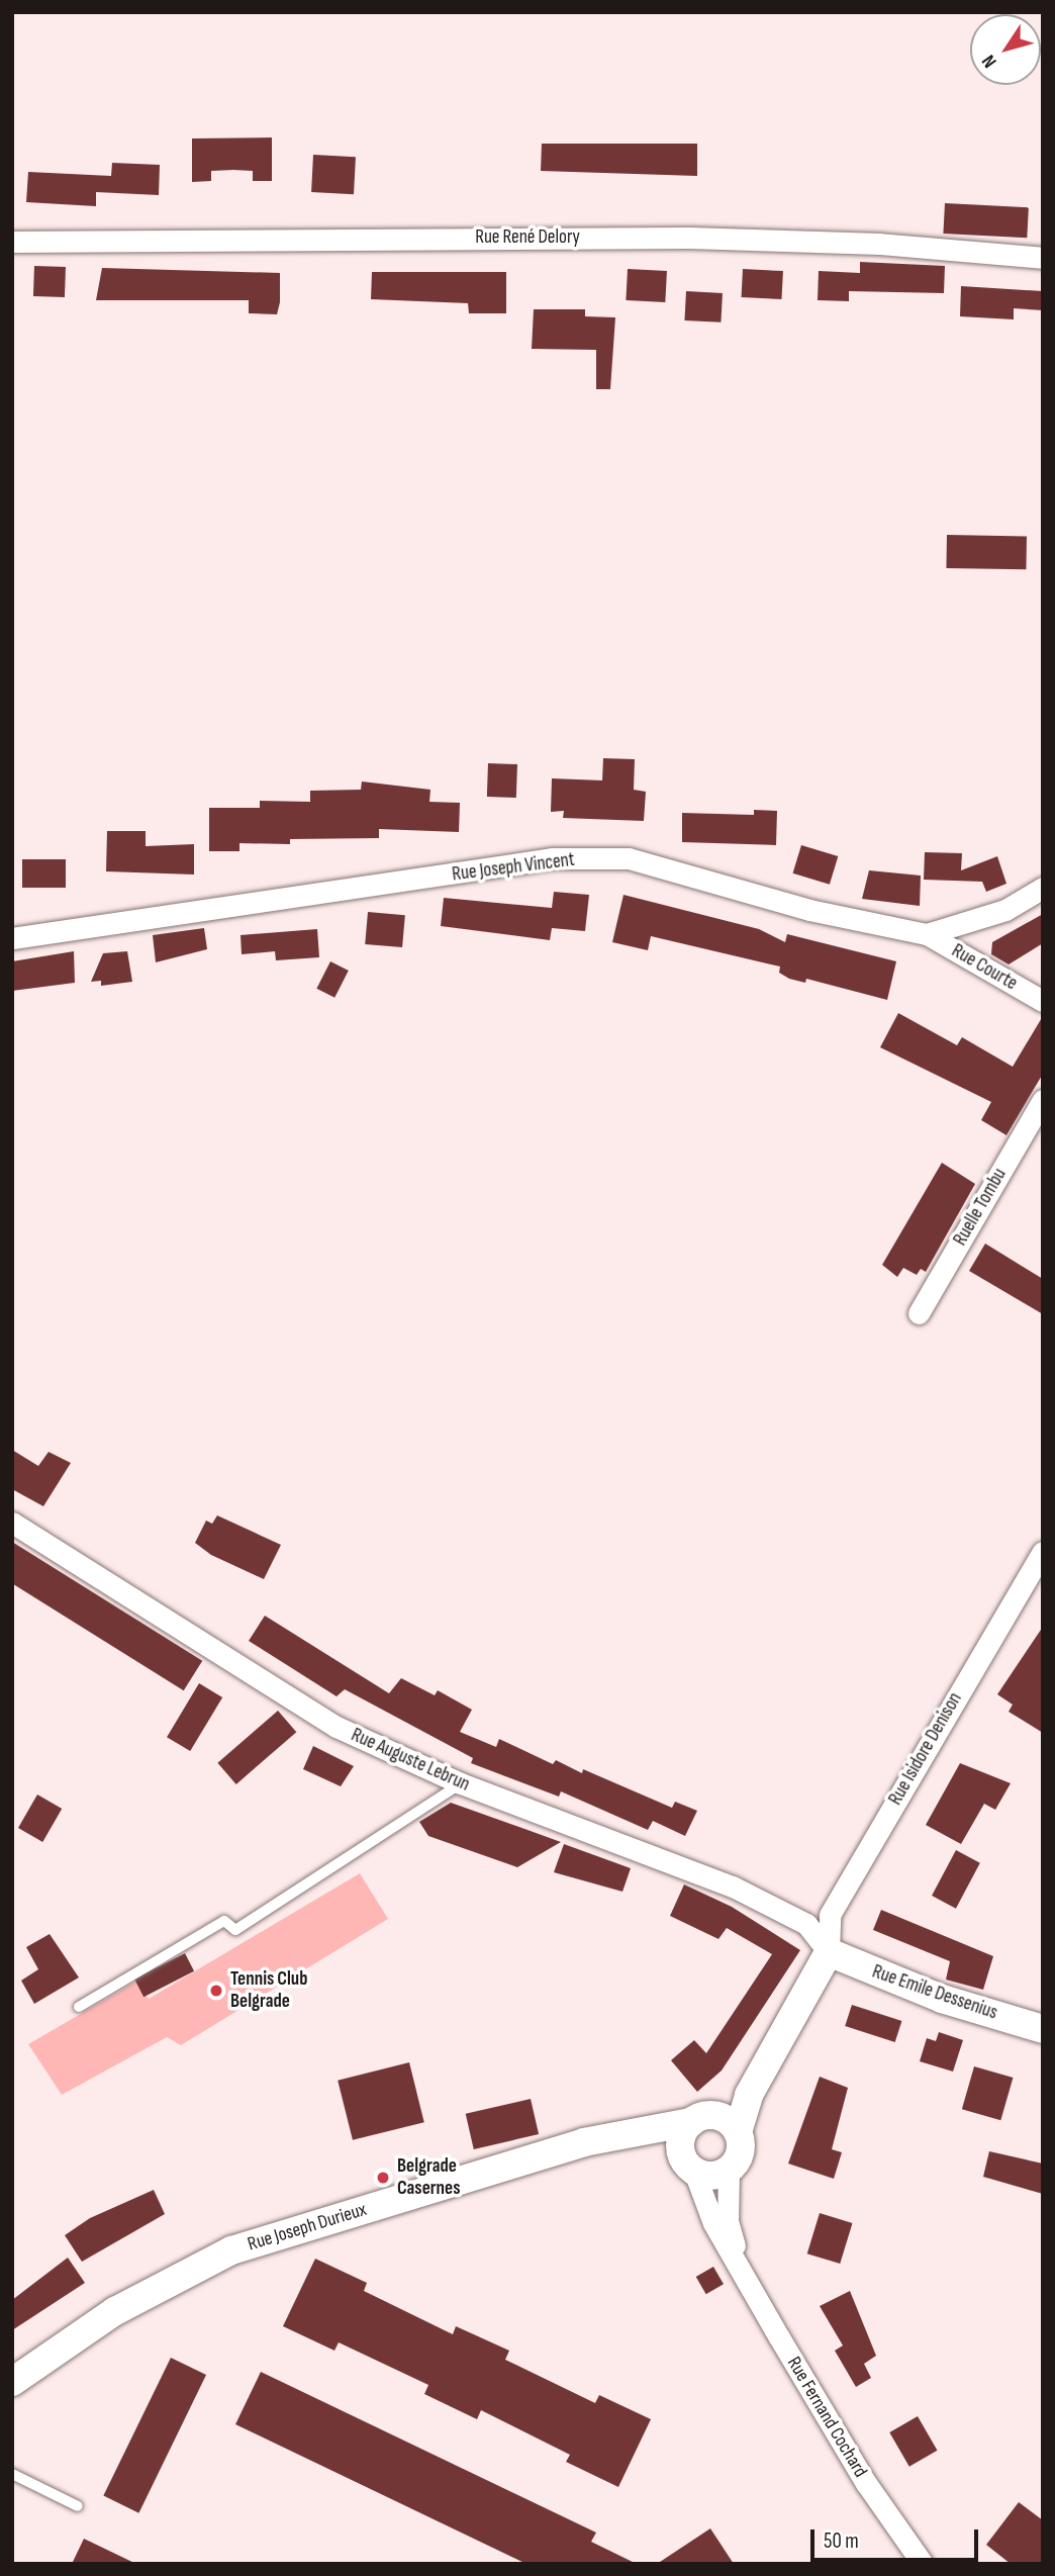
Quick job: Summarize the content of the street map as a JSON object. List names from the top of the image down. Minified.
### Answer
{"streets":{"street":["Rue René Delory","Rue Joseph Vincent","Rue Courte","Ruelle Tombu","Rue Isidore Denison","Rue Auguste Lebrun","Rue Emile Dessenius","Rue Joseph Durieux","Rue Fernand Cochard"]},"crossings":[["Rue Joseph Vincent","Rue Courte"],["Rue Isidore Denison","Rue Auguste Lebrun"],["Rue Isidore Denison","Rue Emile Dessenius"],["Rue Isidore Denison","Rue Joseph Durieux"],["Rue Auguste Lebrun","Rue Emile Dessenius"],["Rue Auguste Lebrun","Rue Joseph Durieux"],["Rue Emile Dessenius","Rue Joseph Durieux"],["Rue Joseph Durieux","Rue Fernand Cochard"]],"places":["Tennis Club Belgrade","Belgrade Casernes"],"scale_bar":"50 m","north":"bottom left"}
